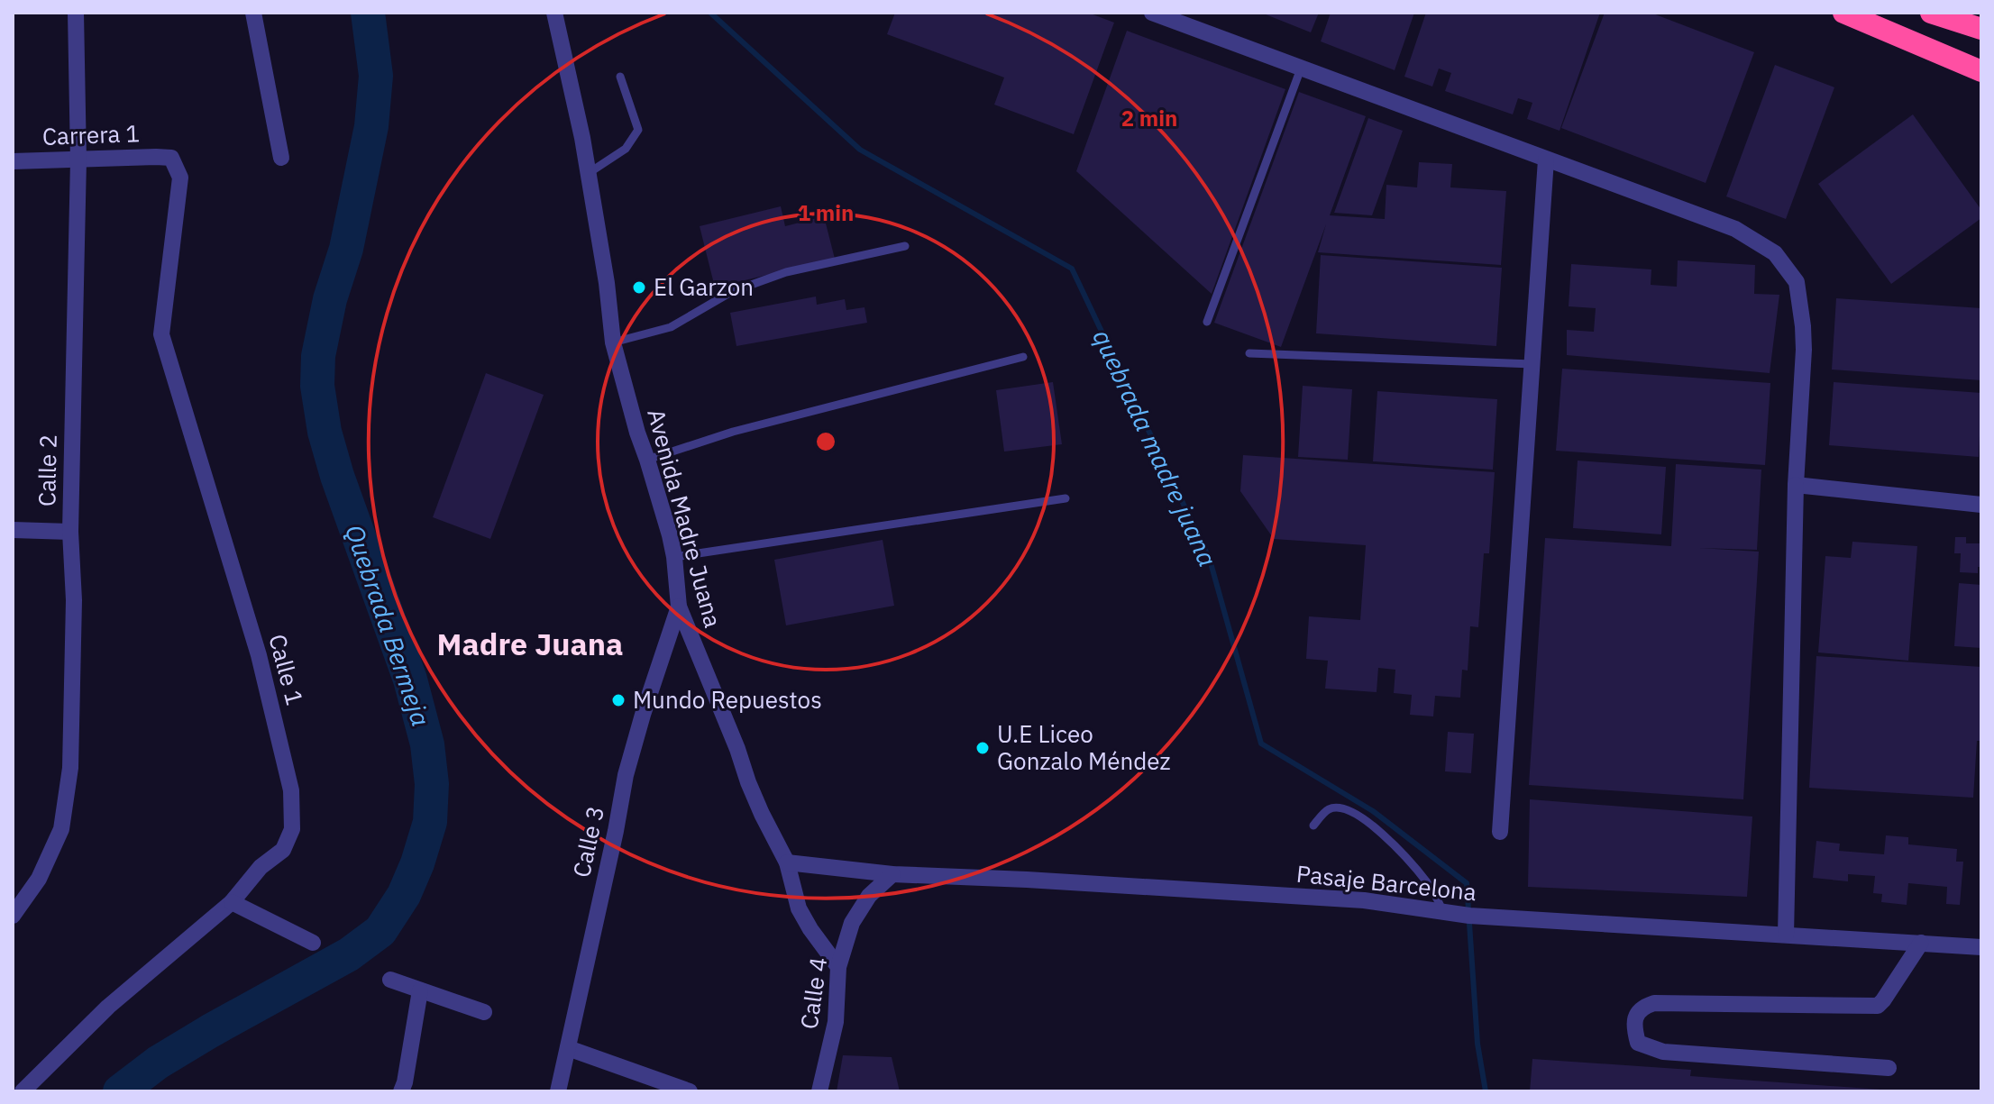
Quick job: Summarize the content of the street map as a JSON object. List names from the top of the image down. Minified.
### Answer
{"streets":{"street":["Carrera 1","Calle 2","Avenida Madre Juana","Calle 1","Calle 3","Pasaje Barcelona","Calle 4"]},"crossings":[["Carrera 1","Calle 2"],["Carrera 1","Calle 1"],["Avenida Madre Juana","Calle 3"],["Avenida Madre Juana","Pasaje Barcelona"],["Avenida Madre Juana","Calle 4"],["Pasaje Barcelona","Calle 4"]],"districts":["Madre Juana"],"water":["quebrada madre juana","Quebrada Bermeja"],"places":["El Garzon","Mundo Repuestos","U.E Liceo Gonzalo Méndez"],"rings":["2 min","1 min"]}
